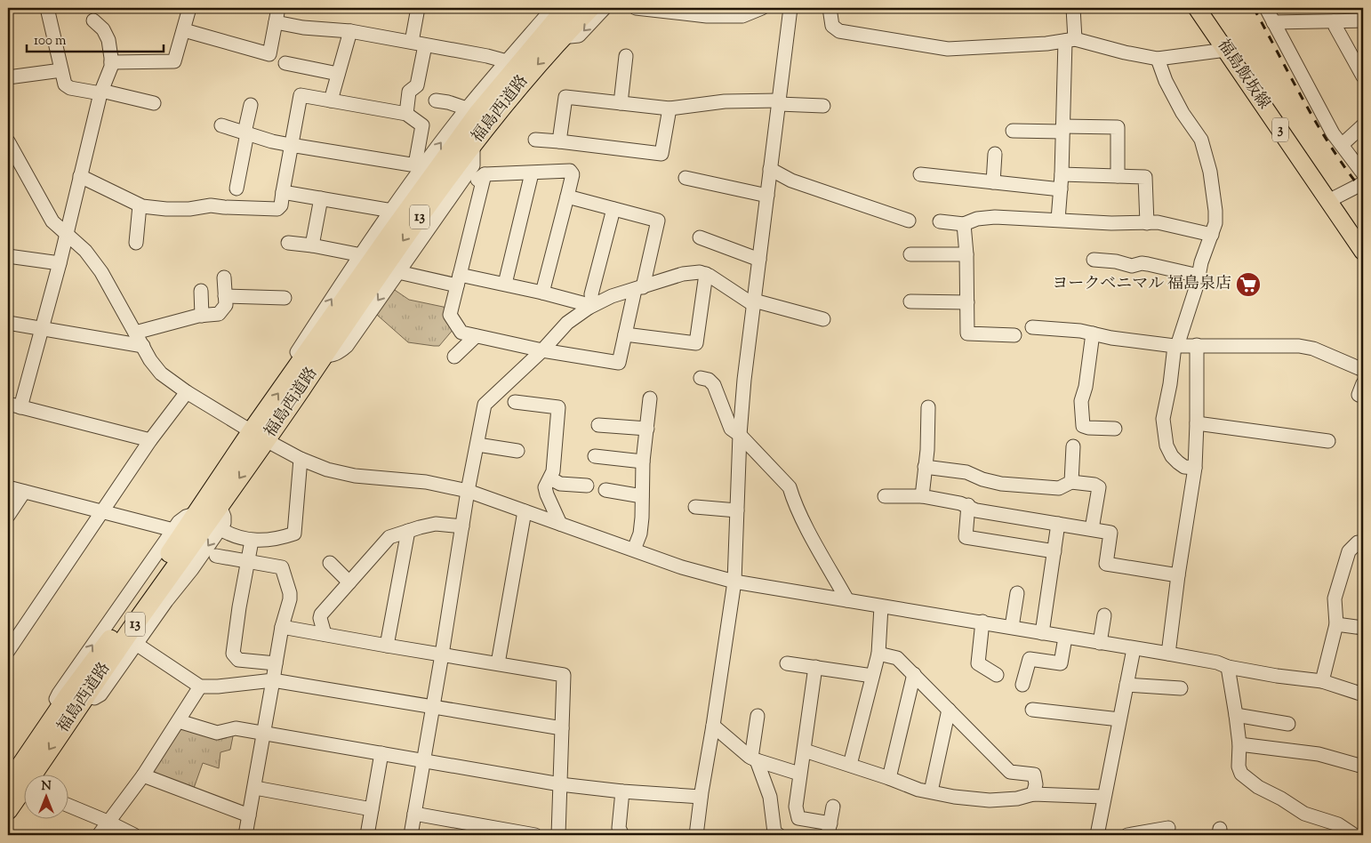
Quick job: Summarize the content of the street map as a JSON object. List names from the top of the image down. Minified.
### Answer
{"streets":{"highway":["福島西道路","13"],"main road":["福島飯坂線","3"]},"places":{"supermarket":["ヨークベニマル 福島泉店"]},"scale_bar":"100 m","north":"top"}
